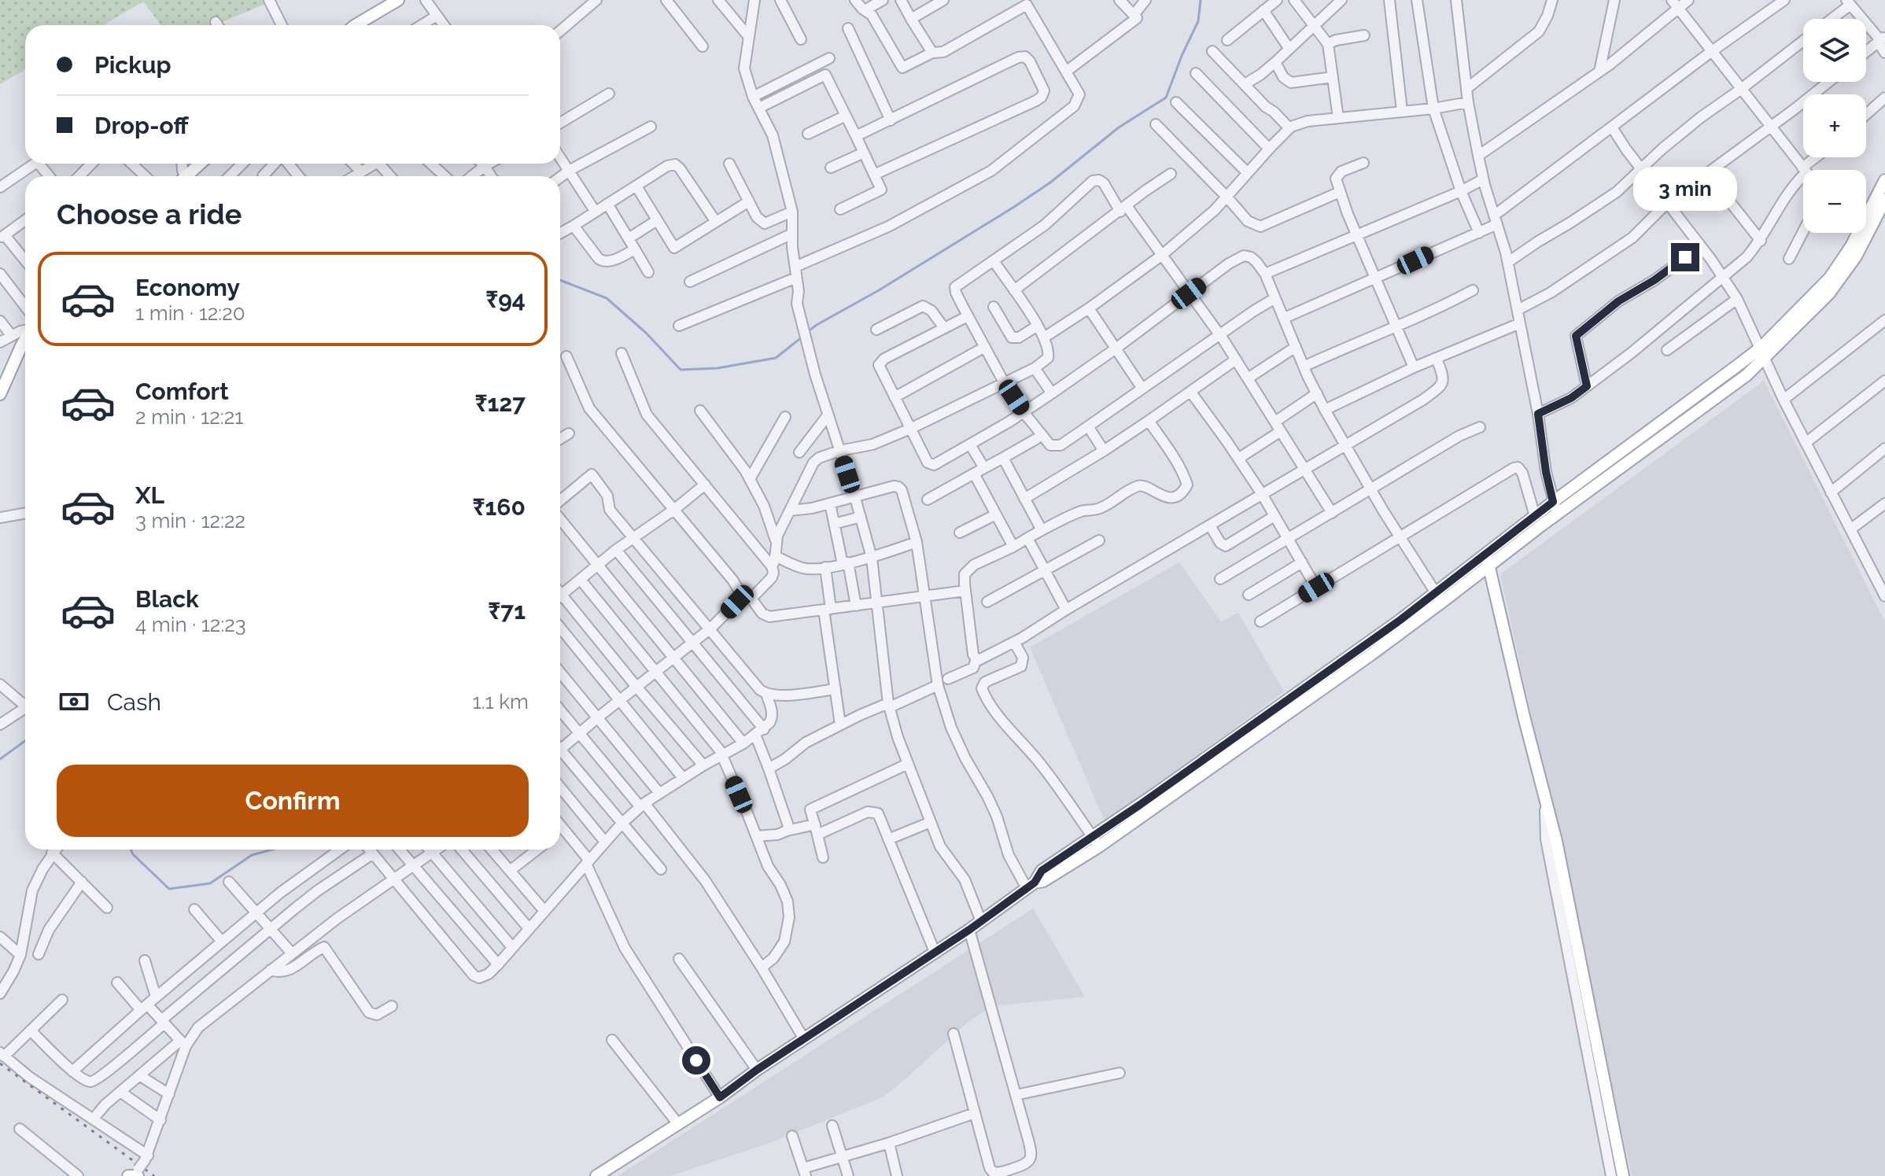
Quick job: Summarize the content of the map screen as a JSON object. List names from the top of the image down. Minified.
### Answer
{"page":{"map_buttons":["+","−"],"banner":["Pickup","Drop-off"],"bubble":"3 min","heading":"Choose a ride","list":[{"name":"Economy","note":"1 min · 12:20","value":"₹94"},{"name":"Comfort","note":"2 min · 12:21","value":"₹127"},{"name":"XL","note":"3 min · 12:22","value":"₹160"},{"name":"Black","note":"4 min · 12:23","value":"₹71"}],"pay":["Cash","1.1 km"],"buttons":"Confirm"}}
